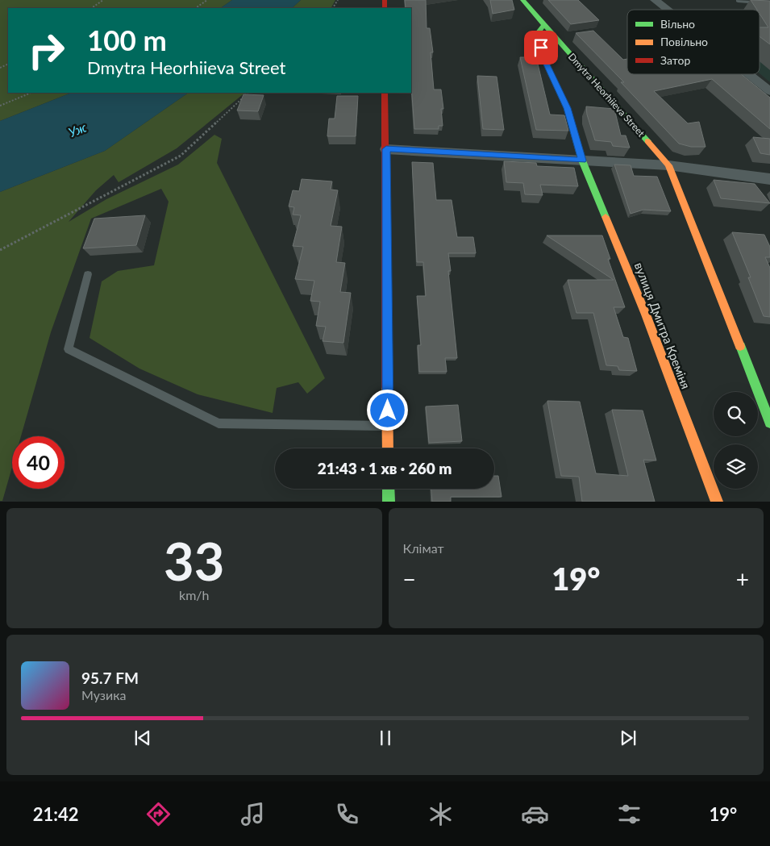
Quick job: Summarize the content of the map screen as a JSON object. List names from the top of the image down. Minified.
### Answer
{"streets":{"street":["Dmytra Heorhiieva Street","вулиця Дмитра Креміня"]},"water":["Уж"],"legend":["Вільно","Повільно","Затор"],"page":{"turn":["100 m","Dmytra Heorhiieva Street"],"limit":"40","trip":"21:43 · 1 хв · 260 m","tile":[["33","km/h"],"Клімат"],"heat":["−","19°","+"],"song":["95.7 FM","Музика"],"tabs":["21:42","19°"]}}
